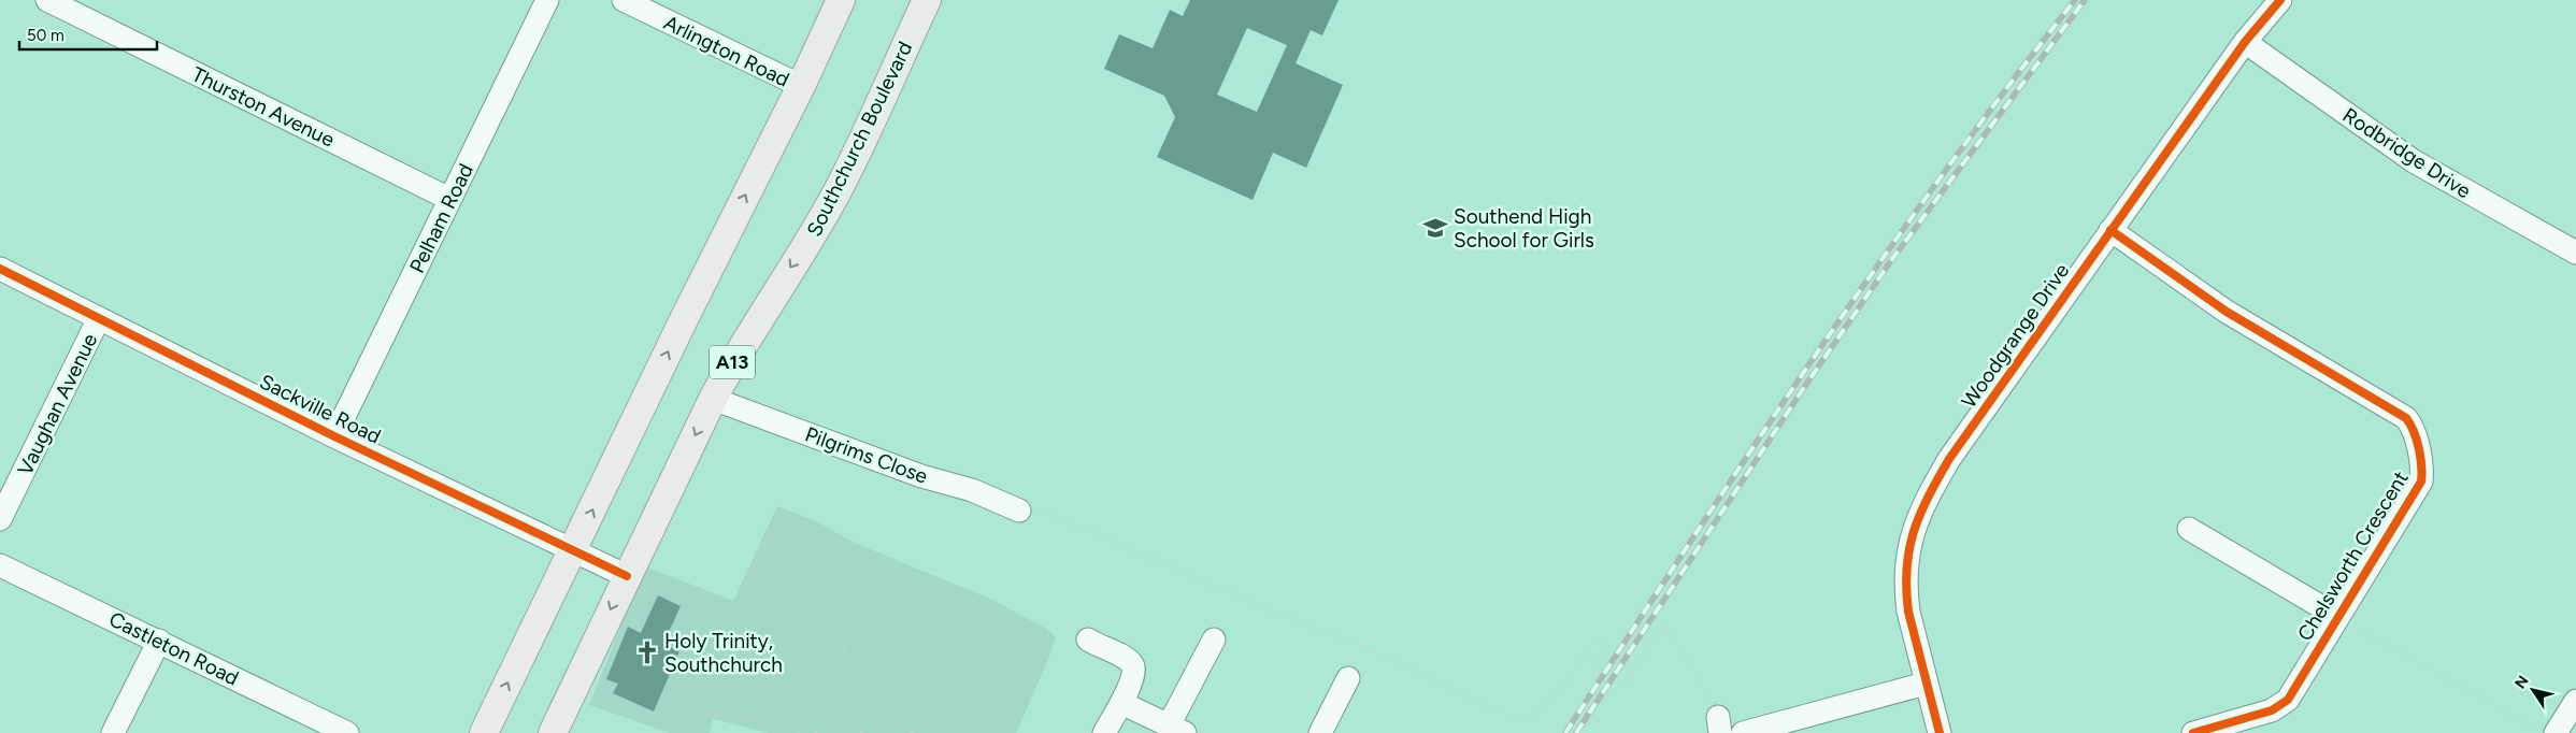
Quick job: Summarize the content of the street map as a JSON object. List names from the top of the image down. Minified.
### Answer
{"streets":{"main road":["Southchurch Boulevard","A13"],"street":["Arlington Road","Thurston Avenue","Rodbridge Drive","Pelham Road","Woodgrange Drive","Vaughan Avenue","Sackville Road","Pilgrims Close","Chelsworth Crescent","Castleton Road"]},"crossings":[["Thurston Avenue","Pelham Road"],["Southchurch Boulevard","Sackville Road"],["Southchurch Boulevard","Pilgrims Close"],["Rodbridge Drive","Woodgrange Drive"],["Pelham Road","Sackville Road"],["Woodgrange Drive","Chelsworth Crescent"],["Vaughan Avenue","Sackville Road"]],"places":{"school or university":["Southend High School for Girls"],"church":["Holy Trinity, Southchurch"]},"scale_bar":"50 m","north":"top left"}
